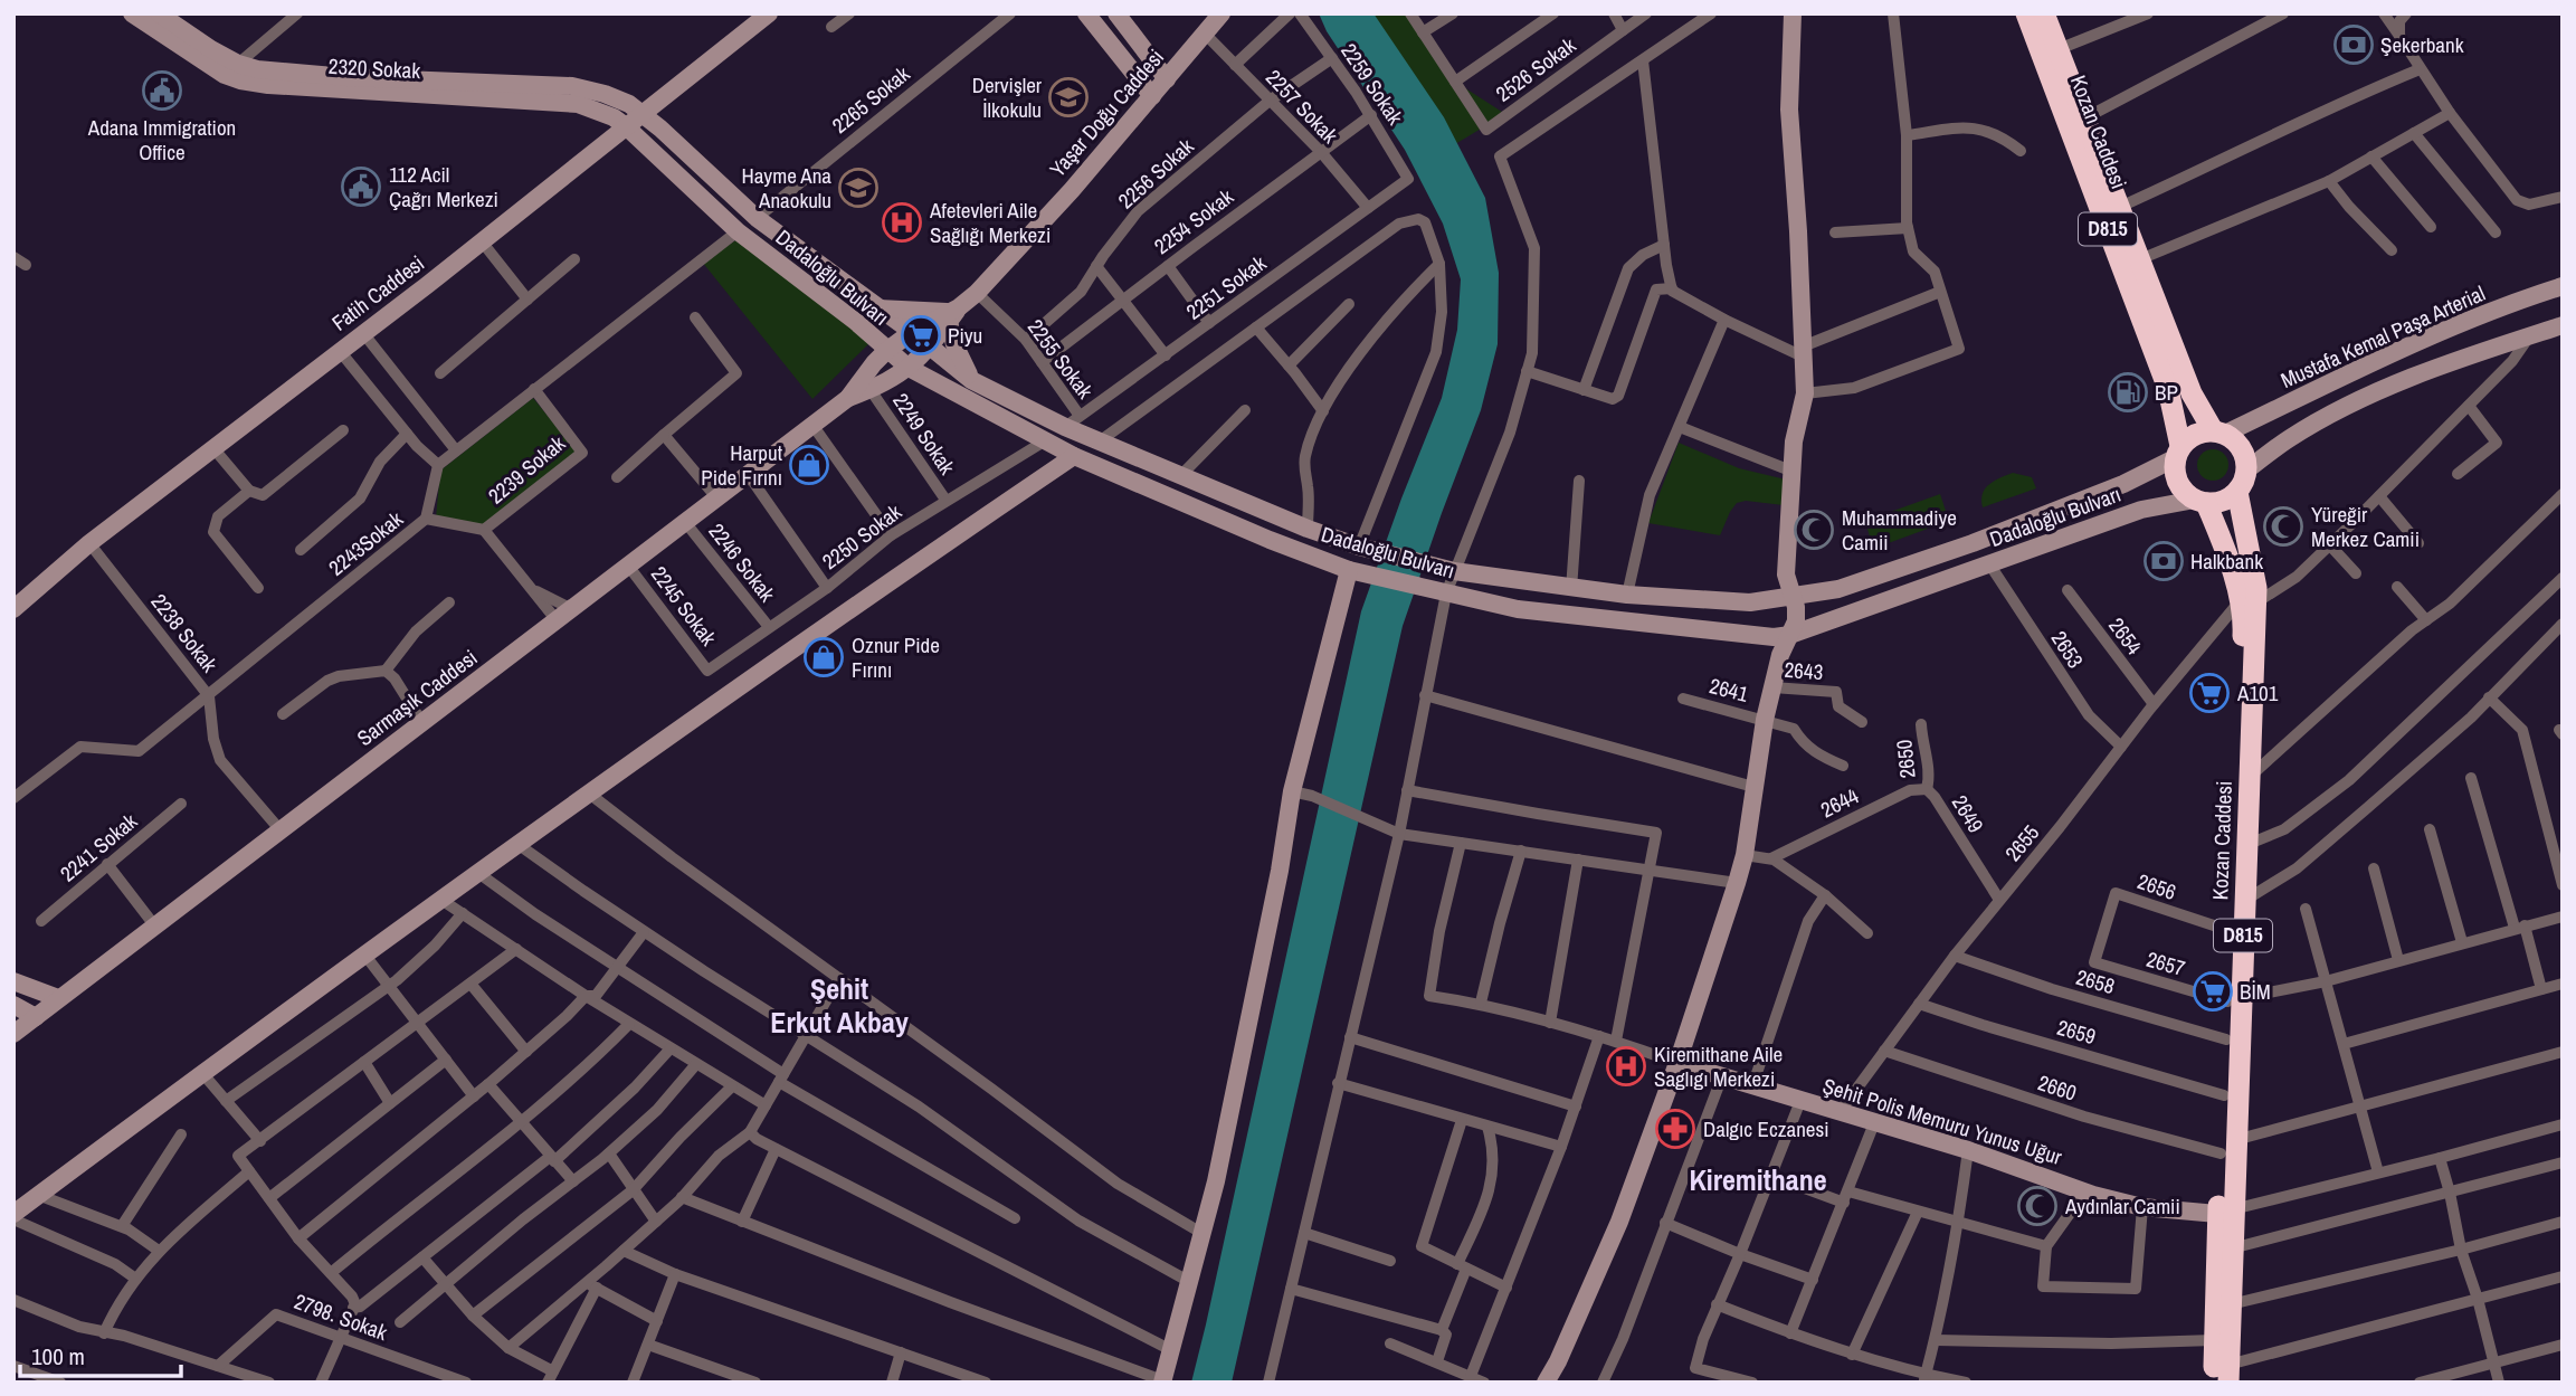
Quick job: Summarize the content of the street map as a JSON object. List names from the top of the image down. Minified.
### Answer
{"streets":{"highway":["Kozan Caddesi","D815"],"main road":["2320 Sokak","Yaşar Doğu Caddesi","Dadaloğlu Bulvarı","Fatih Caddesi","Mustafa Kemal Paşa Arterial","Sarmaşık Caddesi","Şehit Polis Memuru Yunus Uğur"],"street":["2526 Sokak","2259 Sokak","2265 Sokak","2257 Sokak","2256 Sokak","2254 Sokak","2251 Sokak","2255 Sokak","2249 Sokak","2239 Sokak","2250 Sokak","2243Sokak","2246 Sokak","2245 Sokak","2238 Sokak","2654","2653","2643","2641","2650","2644","2649","2655","2241 Sokak","2656","2657","2658","2659","2660","2798. Sokak"]},"crossings":[["2320 Sokak","Dadaloğlu Bulvarı"],["2320 Sokak","Fatih Caddesi"],["2259 Sokak","2256 Sokak"],["2259 Sokak","2254 Sokak"],["2259 Sokak","2251 Sokak"],["2265 Sokak","Dadaloğlu Bulvarı"],["2257 Sokak","Yaşar Doğu Caddesi"],["2257 Sokak","2256 Sokak"],["2257 Sokak","2254 Sokak"],["2257 Sokak","2251 Sokak"],["Yaşar Doğu Caddesi","2255 Sokak"],["Kozan Caddesi","Dadaloğlu Bulvarı"],["Kozan Caddesi","Mustafa Kemal Paşa Arterial"],["Kozan Caddesi","2655"],["Kozan Caddesi","2656"],["Kozan Caddesi","2657"],["Kozan Caddesi","2658"],["Kozan Caddesi","2659"],["Kozan Caddesi","2660"],["Kozan Caddesi","Şehit Polis Memuru Yunus Uğur"],["2256 Sokak","2255 Sokak"],["2254 Sokak","2255 Sokak"],["Dadaloğlu Bulvarı","2251 Sokak"],["Dadaloğlu Bulvarı","Fatih Caddesi"],["Dadaloğlu Bulvarı","Mustafa Kemal Paşa Arterial"],["Dadaloğlu Bulvarı","2255 Sokak"],["Dadaloğlu Bulvarı","2250 Sokak"],["Dadaloğlu Bulvarı","2653"],["2251 Sokak","2255 Sokak"],["Fatih Caddesi","2238 Sokak"],["2249 Sokak","2250 Sokak"],["2239 Sokak","2243Sokak"],["2250 Sokak","2246 Sokak"],["2250 Sokak","2245 Sokak"],["2243Sokak","2238 Sokak"],["2246 Sokak","Sarmaşık Caddesi"],["2245 Sokak","Sarmaşık Caddesi"],["2238 Sokak","Sarmaşık Caddesi"],["2654","2655"],["2653","2655"],["2650","2644"],["2650","2649"],["2644","2649"],["2649","2655"],["2655","2658"],["2655","2659"],["2655","2660"],["2655","Şehit Polis Memuru Yunus Uğur"],["2656","2657"]],"districts":["Şehit Erkut Akbay","Kiremithane"],"places":{"bank":["Şekerbank","Halkbank"],"public building":["Adana Immigration Office","112 Acil Çağrı Merkezi"],"school or university":["Dervişler İlkokulu","Hayme Ana Anaokulu"],"hospital":["Afetevleri Aile Sağlığı Merkezi","Kiremithane Aile Saglıgı Merkezi"],"supermarket":["Piyu","A101","BİM"],"fuel station":["BP"],"shop":["Harput Pide Fırını","Oznur Pide Fırını"],"mosque":["Yüreğir Merkez Camii","Muhammadiye Camii","Aydınlar Camii"],"pharmacy":["Dalgıc Eczanesi"]},"scale_bar":"100 m"}
